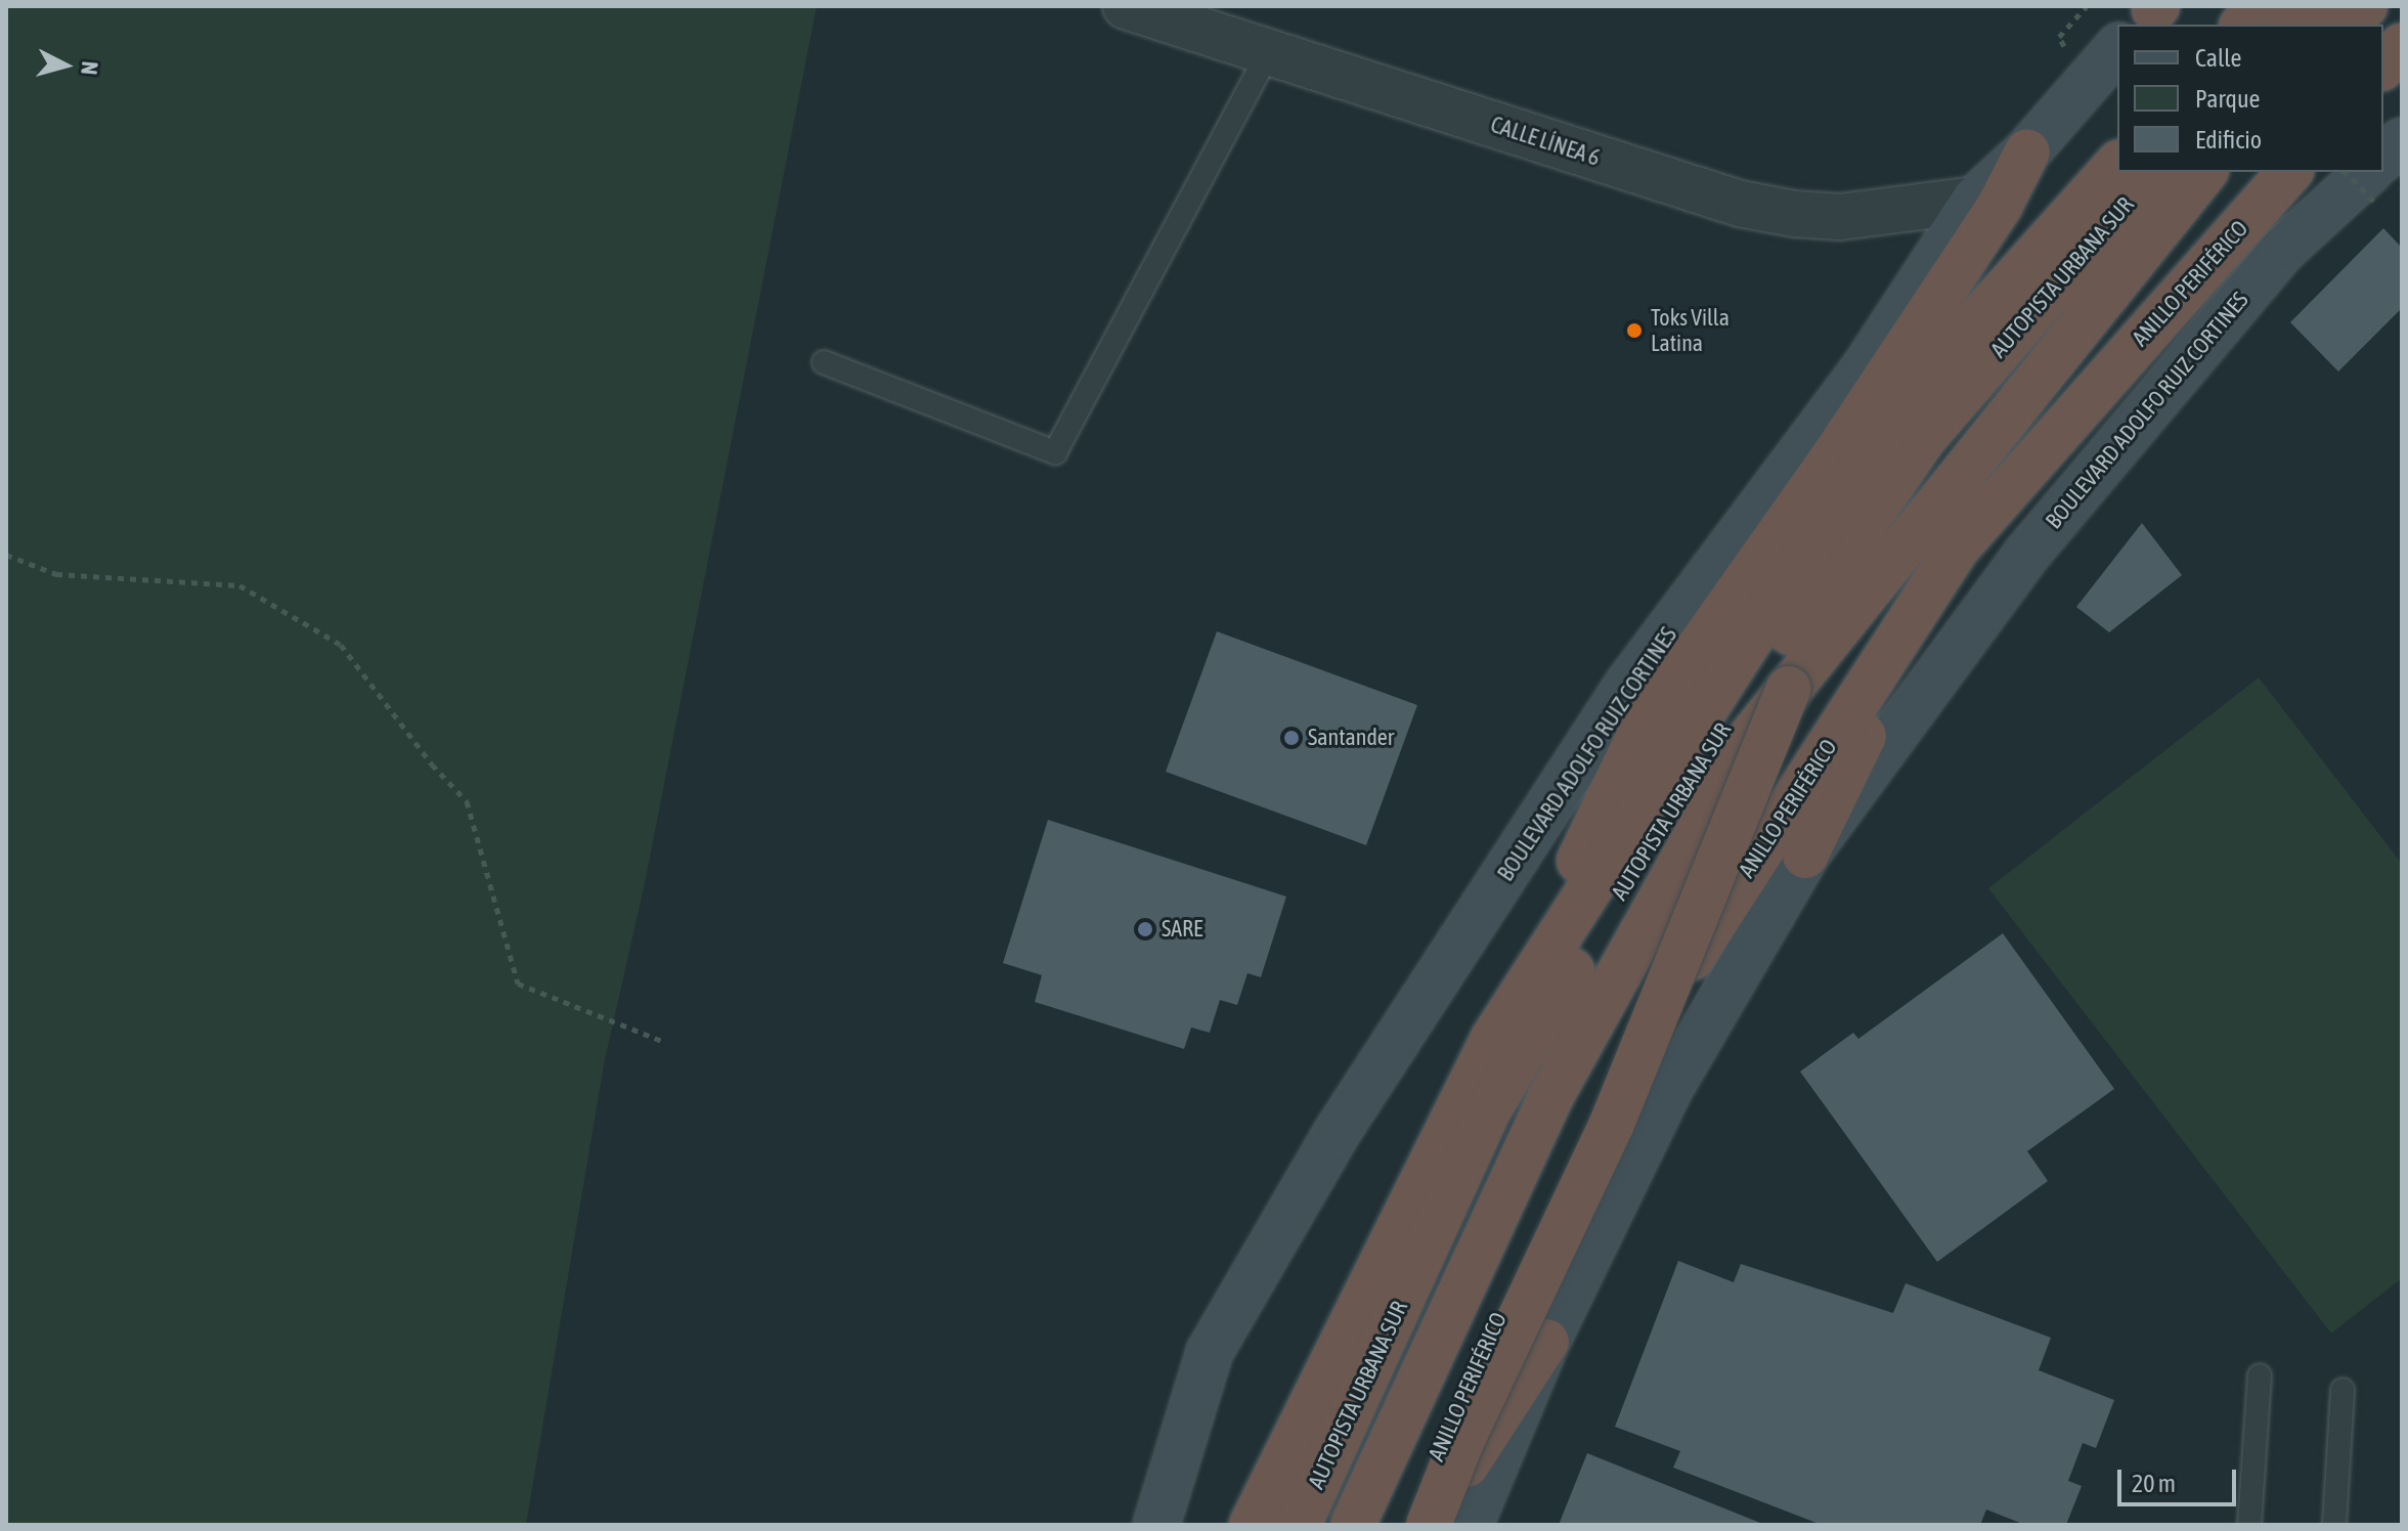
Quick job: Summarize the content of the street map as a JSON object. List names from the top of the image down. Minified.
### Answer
{"streets":{"highway":["AUTOPISTA URBANA SUR","ANILLO PERIFÉRICO"],"main road":["BOULEVARD ADOLFO RUIZ CORTINES"],"street":["CALLE LÍNEA 6"]},"crossings":[["CALLE LÍNEA 6","BOULEVARD ADOLFO RUIZ CORTINES"]],"places":["Toks Villa Latina","Santander","SARE"],"legend":["Calle","Parque","Edificio"],"scale_bar":"20 m","north":"right"}
